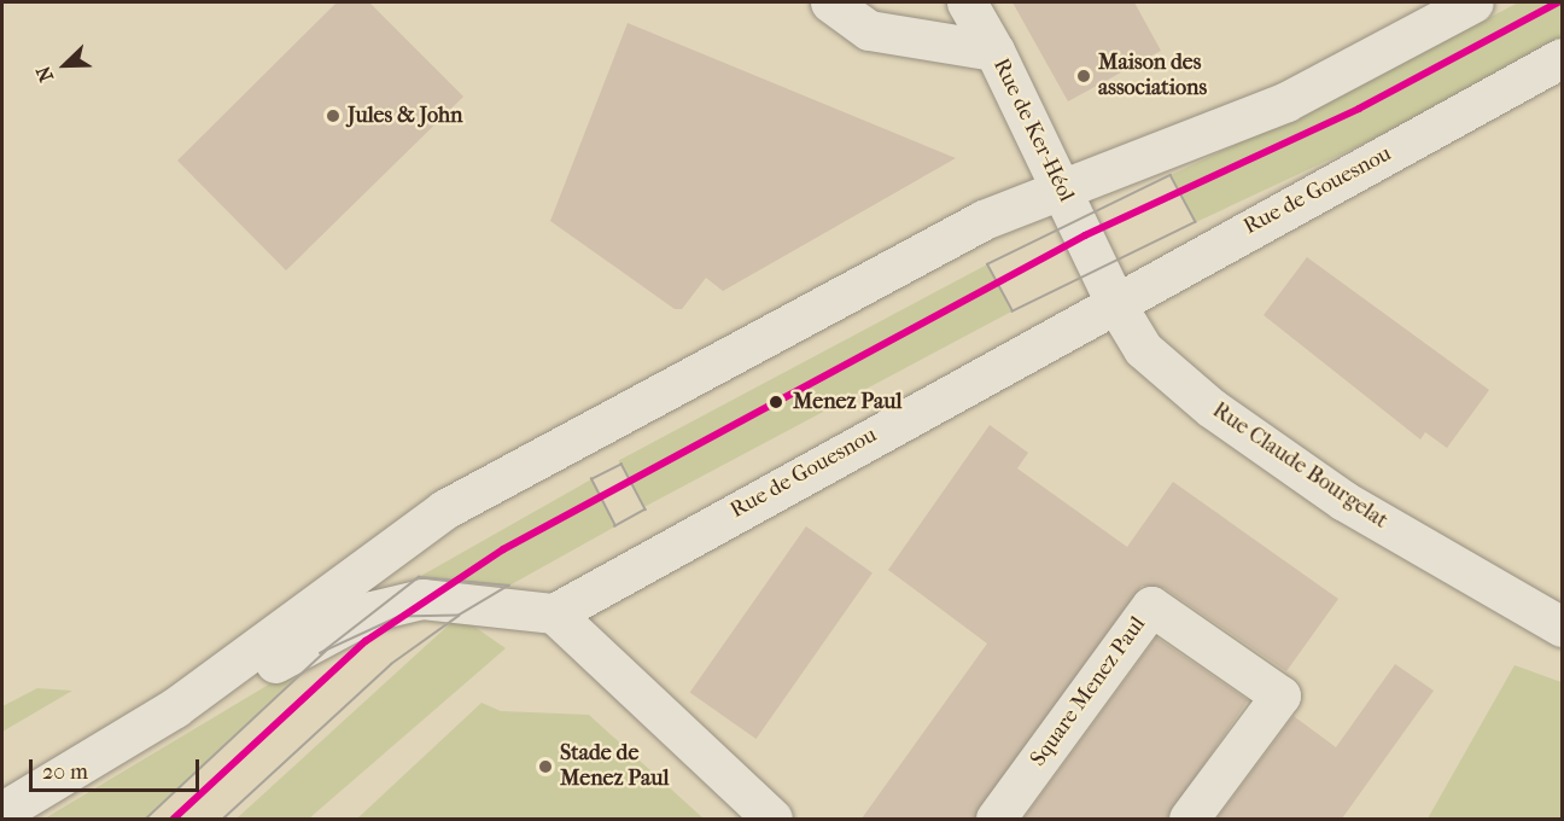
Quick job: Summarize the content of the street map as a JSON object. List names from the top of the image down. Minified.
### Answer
{"streets":{"street":["Rue de Ker-Héol","Rue de Gouesnou","Rue Claude Bourgelat","Square Menez Paul"]},"crossings":[["Rue de Ker-Héol","Rue Claude Bourgelat"],["Rue de Gouesnou","Rue Claude Bourgelat"]],"places":["Maison des associations","Jules & John","Menez Paul","Stade de Menez Paul"],"scale_bar":"20 m","north":"bottom left"}
